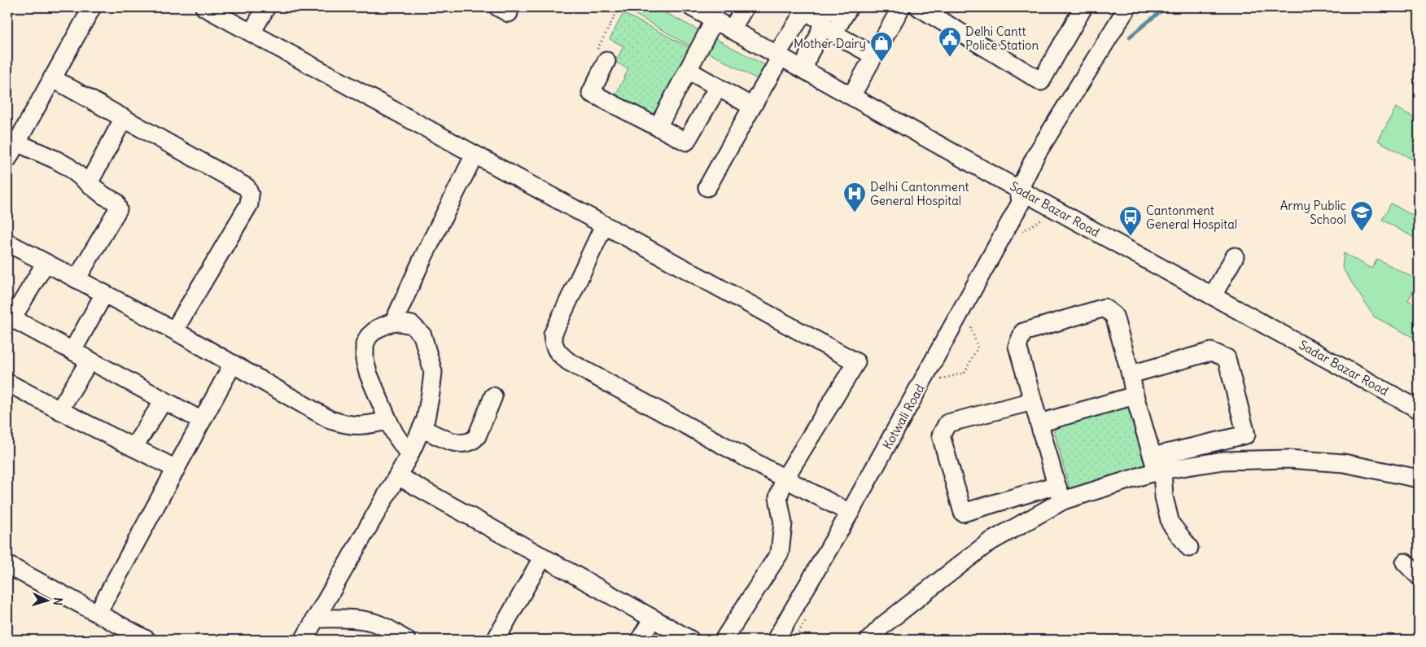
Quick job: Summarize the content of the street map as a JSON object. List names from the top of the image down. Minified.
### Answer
{"streets":{"street":["Sadar Bazar Road","Kotwali Road"]},"crossings":[["Sadar Bazar Road","Kotwali Road"]],"places":{"public building":["Delhi Cantt Police Station"],"shop":["Mother Dairy"],"hospital":["Delhi Cantonment General Hospital"],"school or university":["Army Public School"],"bus stop":["Cantonment General Hospital"]},"north":"right"}
